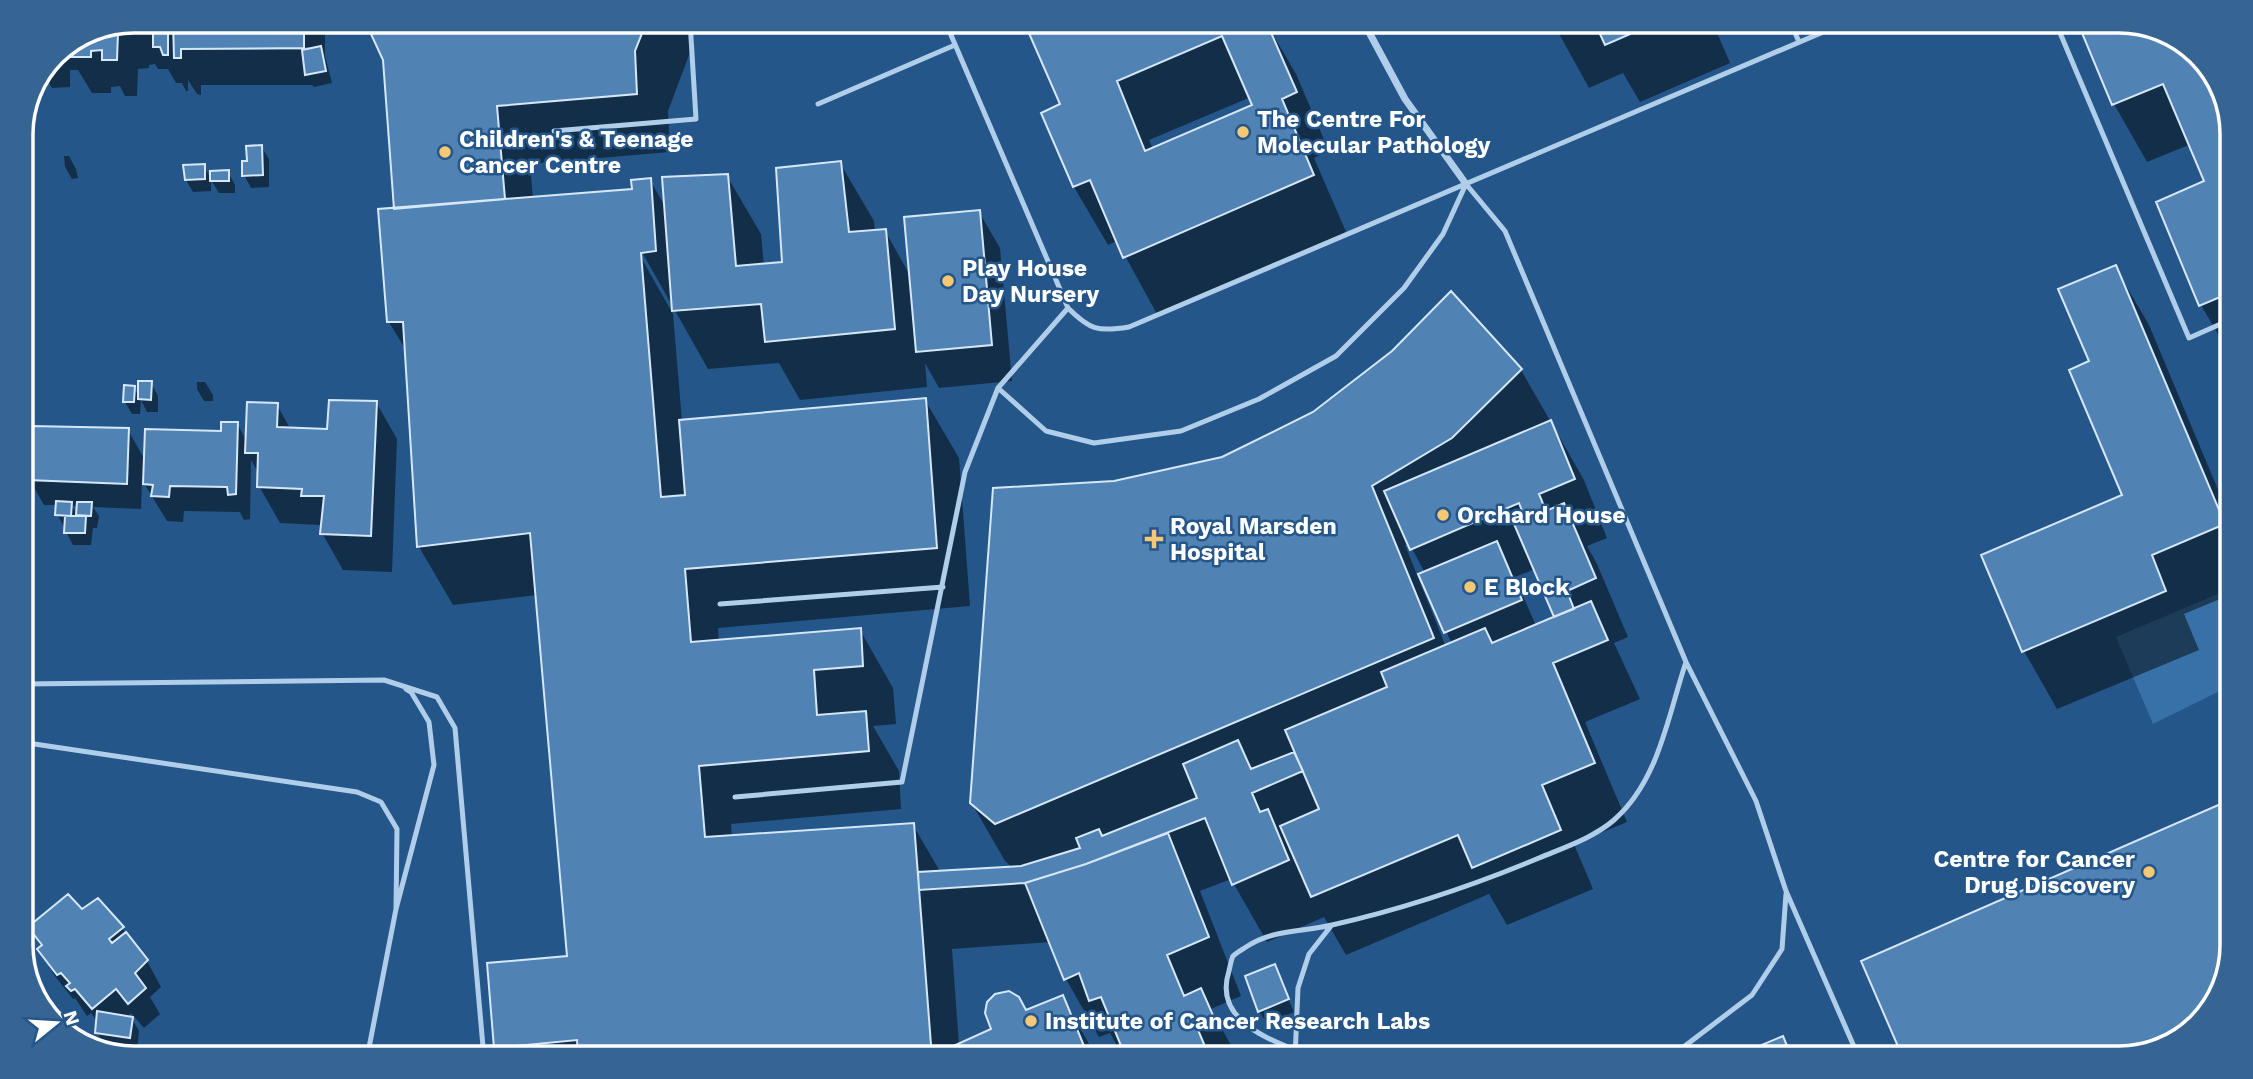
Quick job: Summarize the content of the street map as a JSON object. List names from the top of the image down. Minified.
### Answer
{"places":{"other":["The Centre For Molecular Pathology","Children's & Teenage Cancer Centre","Play House Day Nursery","Orchard House","E Block","Centre for Cancer Drug Discovery","Institute of Cancer Research Labs"],"health":["Royal Marsden Hospital"]},"north":"right"}
